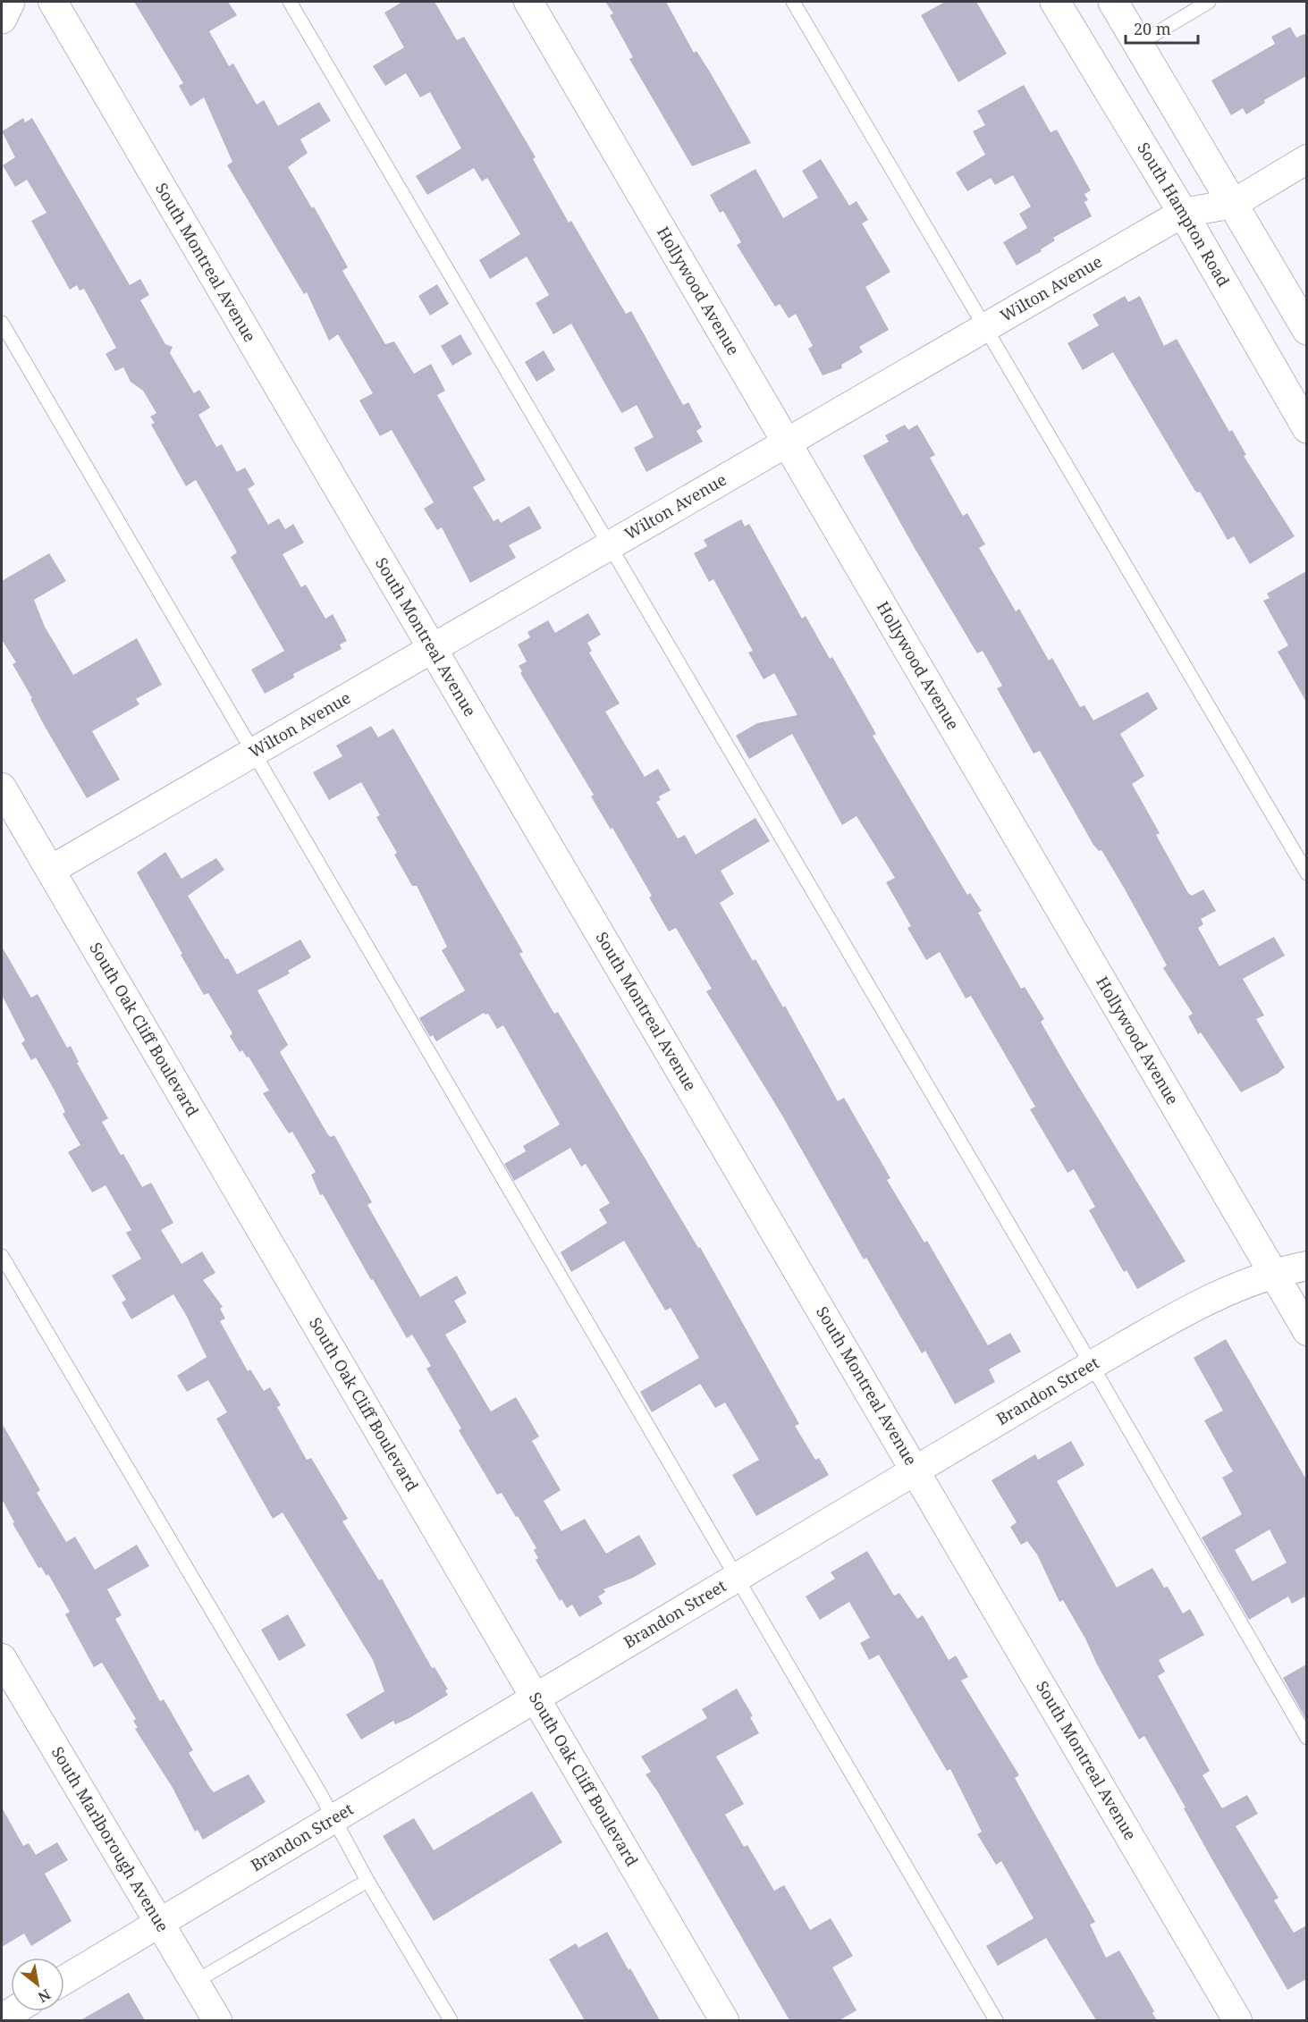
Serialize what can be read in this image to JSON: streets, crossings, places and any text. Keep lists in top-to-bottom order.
{
  "streets": {
    "main road": ["South Hampton Road"],
    "street": [
      "South Montreal Avenue",
      "Wilton Avenue",
      "Hollywood Avenue",
      "South Oak Cliff Boulevard",
      "Brandon Street",
      "South Marlborough Avenue"
    ]
  },
  "crossings": [
    ["South Hampton Road", "Wilton Avenue"],
    ["South Montreal Avenue", "Wilton Avenue"],
    ["South Montreal Avenue", "Brandon Street"],
    ["Wilton Avenue", "Hollywood Avenue"],
    ["Wilton Avenue", "South Oak Cliff Boulevard"],
    ["Hollywood Avenue", "Brandon Street"],
    ["South Oak Cliff Boulevard", "Brandon Street"],
    ["Brandon Street", "South Marlborough Avenue"]
  ],
  "scale_bar": "20 m",
  "north": "bottom right"
}
